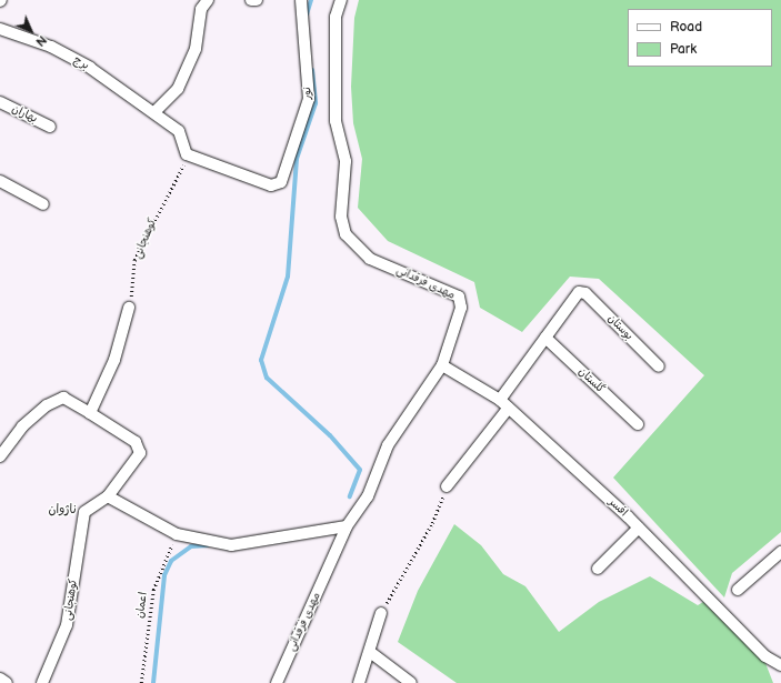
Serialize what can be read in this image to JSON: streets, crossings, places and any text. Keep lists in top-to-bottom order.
{
  "streets": {
    "street": [
      "برج",
      "نور",
      "بهاران",
      "کوهنجانی",
      "مهدی فرقدانی",
      "بوستان",
      "گلستان",
      "افسر"
    ],
    "path": ["اعمان"]
  },
  "crossings": [
    ["نور", "کوهنجانی"],
    ["مهدی فرقدانی", "افسر"],
    ["بوستان", "گلستان"]
  ],
  "districts": ["ناژوان"],
  "legend": ["Road", "Park"],
  "north": "bottom right"
}
